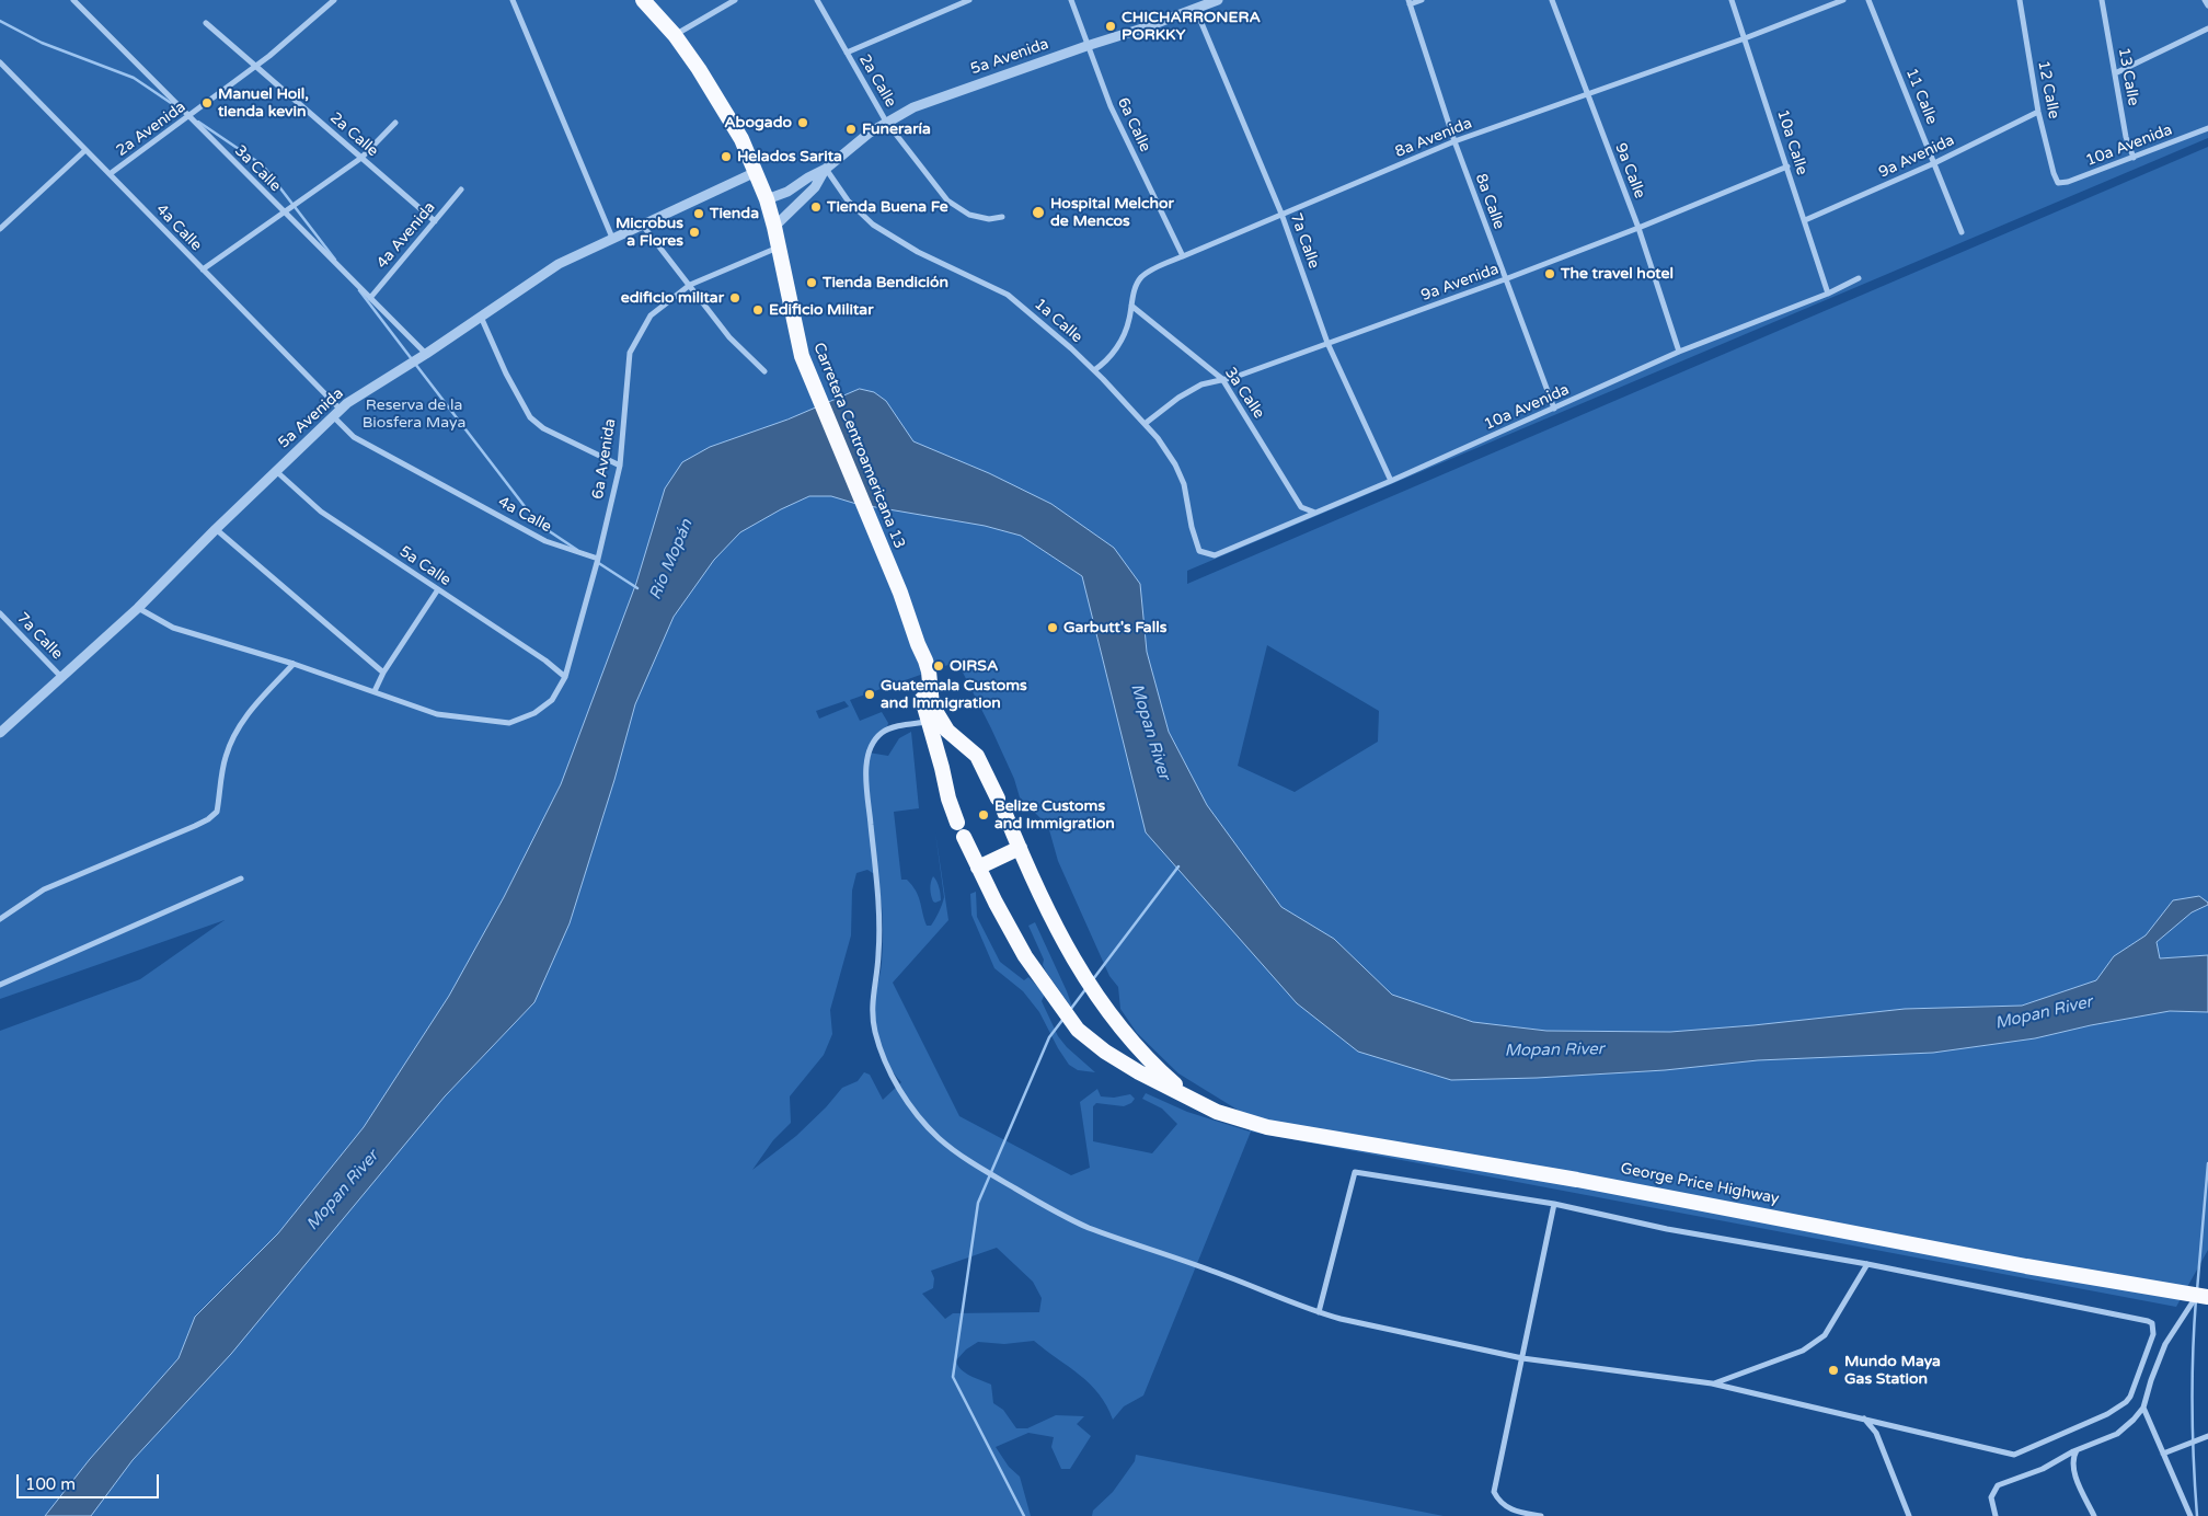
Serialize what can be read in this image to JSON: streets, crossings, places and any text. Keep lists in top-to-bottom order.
{
  "streets": {
    "highway": ["Carretera Centroamericana 13", "George Price Highway"],
    "street": [
      "5a Avenida",
      "13 Calle",
      "2a Calle",
      "12 Calle",
      "11 Calle",
      "6a Calle",
      "2a Avenida",
      "8a Avenida",
      "10a Calle",
      "10a Avenida",
      "9a Avenida",
      "3a Calle",
      "9a Calle",
      "8a Calle",
      "4a Calle",
      "4a Avenida",
      "7a Calle",
      "1a Calle",
      "6a Avenida",
      "5a Calle"
    ]
  },
  "crossings": [
    ["5a Avenida", "2a Calle"],
    ["5a Avenida", "6a Calle"],
    ["5a Avenida", "3a Calle"],
    ["5a Avenida", "4a Calle"],
    ["5a Avenida", "7a Calle"],
    ["5a Avenida", "1a Calle"],
    ["5a Avenida", "Carretera Centroamericana 13"],
    ["5a Avenida", "5a Calle"],
    ["13 Calle", "10a Avenida"],
    ["2a Calle", "2a Avenida"],
    ["2a Calle", "4a Avenida"],
    ["12 Calle", "10a Avenida"],
    ["12 Calle", "9a Avenida"],
    ["11 Calle", "9a Avenida"],
    ["6a Calle", "8a Avenida"],
    ["2a Avenida", "3a Calle"],
    ["2a Avenida", "4a Calle"],
    ["8a Avenida", "10a Calle"],
    ["8a Avenida", "3a Calle"],
    ["8a Avenida", "9a Calle"],
    ["8a Avenida", "8a Calle"],
    ["8a Avenida", "7a Calle"],
    ["8a Avenida", "1a Calle"],
    ["10a Calle", "10a Avenida"],
    ["10a Calle", "9a Avenida"],
    ["10a Avenida", "3a Calle"],
    ["10a Avenida", "9a Calle"],
    ["10a Avenida", "8a Calle"],
    ["10a Avenida", "7a Calle"],
    ["10a Avenida", "1a Calle"],
    ["9a Avenida", "3a Calle"],
    ["9a Avenida", "9a Calle"],
    ["9a Avenida", "8a Calle"],
    ["9a Avenida", "7a Calle"],
    ["9a Avenida", "1a Calle"],
    ["3a Calle", "4a Avenida"],
    ["4a Calle", "6a Avenida"],
    ["Carretera Centroamericana 13", "6a Avenida"],
    ["Carretera Centroamericana 13", "George Price Highway"],
    ["6a Avenida", "5a Calle"]
  ],
  "water": ["Río Mopán", "Mopan River"],
  "parks": ["Reserva de la Biosfera Maya"],
  "places": [
    "CHICHARRONERA PORKKY",
    "Manuel Hoil, tienda kevin",
    "Abogado",
    "Funeraría",
    "Helados Sarita",
    "Tienda Buena Fe",
    "Hospital Melchor de Mencos",
    "Tienda",
    "Microbus a Flores",
    "The travel hotel",
    "Tienda Bendición",
    "edificio militar",
    "Edificio Militar",
    "Garbutt's Falls",
    "OIRSA",
    "Guatemala Customs and Immigration",
    "Belize Customs and Immigration",
    "Mundo Maya Gas Station"
  ],
  "scale_bar": "100 m"
}
